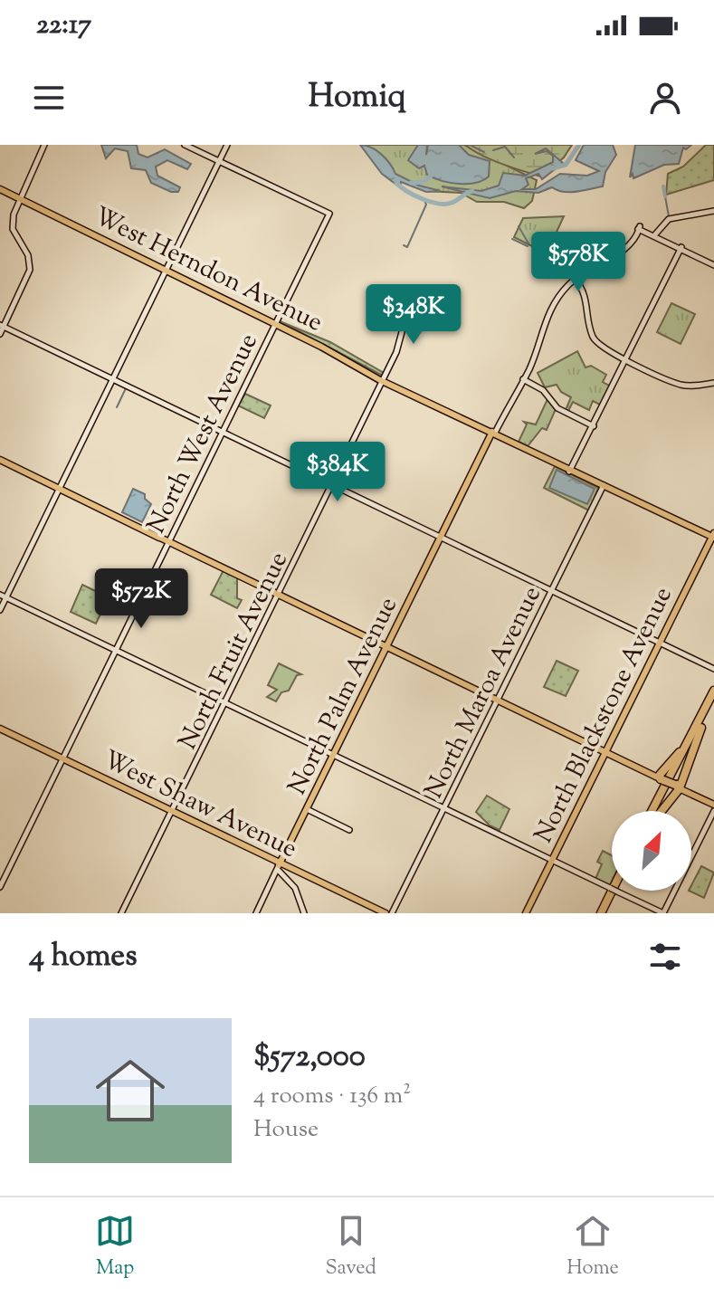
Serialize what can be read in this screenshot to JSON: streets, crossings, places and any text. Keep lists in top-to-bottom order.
{
  "streets": {
    "main road": [
      "West Herndon Avenue",
      "North Palm Avenue",
      "North Blackstone Avenue",
      "West Shaw Avenue"
    ],
    "street": ["North West Avenue", "North Fruit Avenue", "North Maroa Avenue"]
  },
  "crossings": [
    ["West Herndon Avenue", "North West Avenue"],
    ["West Herndon Avenue", "North Fruit Avenue"],
    ["West Herndon Avenue", "North Maroa Avenue"],
    ["West Herndon Avenue", "North Palm Avenue"],
    ["West Herndon Avenue", "North Blackstone Avenue"],
    ["North West Avenue", "West Shaw Avenue"],
    ["North Fruit Avenue", "West Shaw Avenue"],
    ["North Palm Avenue", "West Shaw Avenue"]
  ],
  "north": "top right",
  "page": {
    "status": "22:17",
    "header": "Homiq",
    "price": [
      "$578K",
      "$348K",
      "$384K",
      "$572K"
    ],
    "heading": "4 homes",
    "list": [
      {
        "name": "$572,000",
        "note": "4 rooms · 136 m² · House"
      }
    ],
    "tabs": ["Map", "Saved", "Home"]
  }
}
